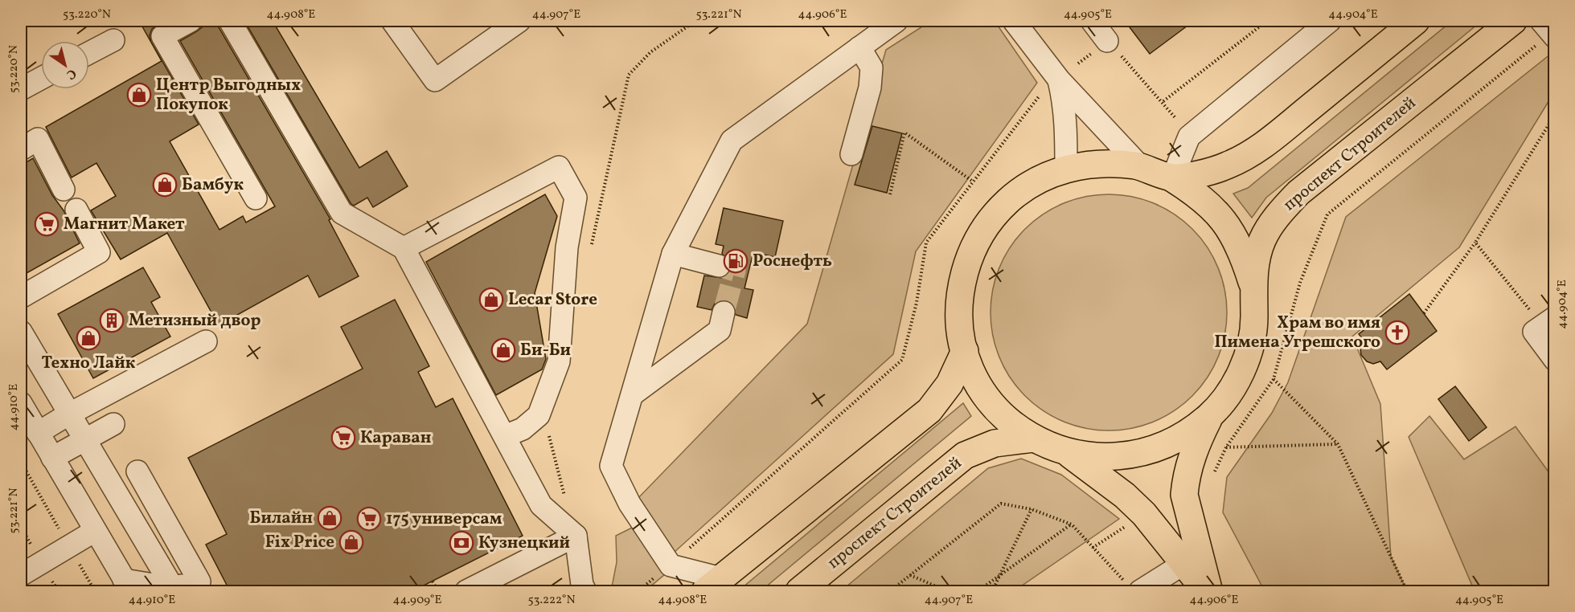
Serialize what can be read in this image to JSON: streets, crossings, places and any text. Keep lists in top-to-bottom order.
{
  "streets": {
    "main road": ["проспект Строителей"]
  },
  "places": {
    "shop": [
      "Центр Выгодных Покупок",
      "Бамбук",
      "Lecar Store",
      "Техно Лайк",
      "Би-Би",
      "Билайн",
      "Fix Price"
    ],
    "supermarket": ["Магнит Макет", "Караван", "175 универсам"],
    "fuel station": ["Роснефть"],
    "building": ["Метизный двор"],
    "church": ["Храм во имя Пимена Угрешского"],
    "bank": ["Кузнецкий"]
  },
  "north": "bottom right",
  "coordinates": [
    "53.220°N",
    "44.908°E",
    "44.907°E",
    "53.221°N",
    "44.906°E",
    "44.905°E",
    "44.904°E",
    "44.910°E",
    "44.909°E",
    "53.222°N"
  ]
}
